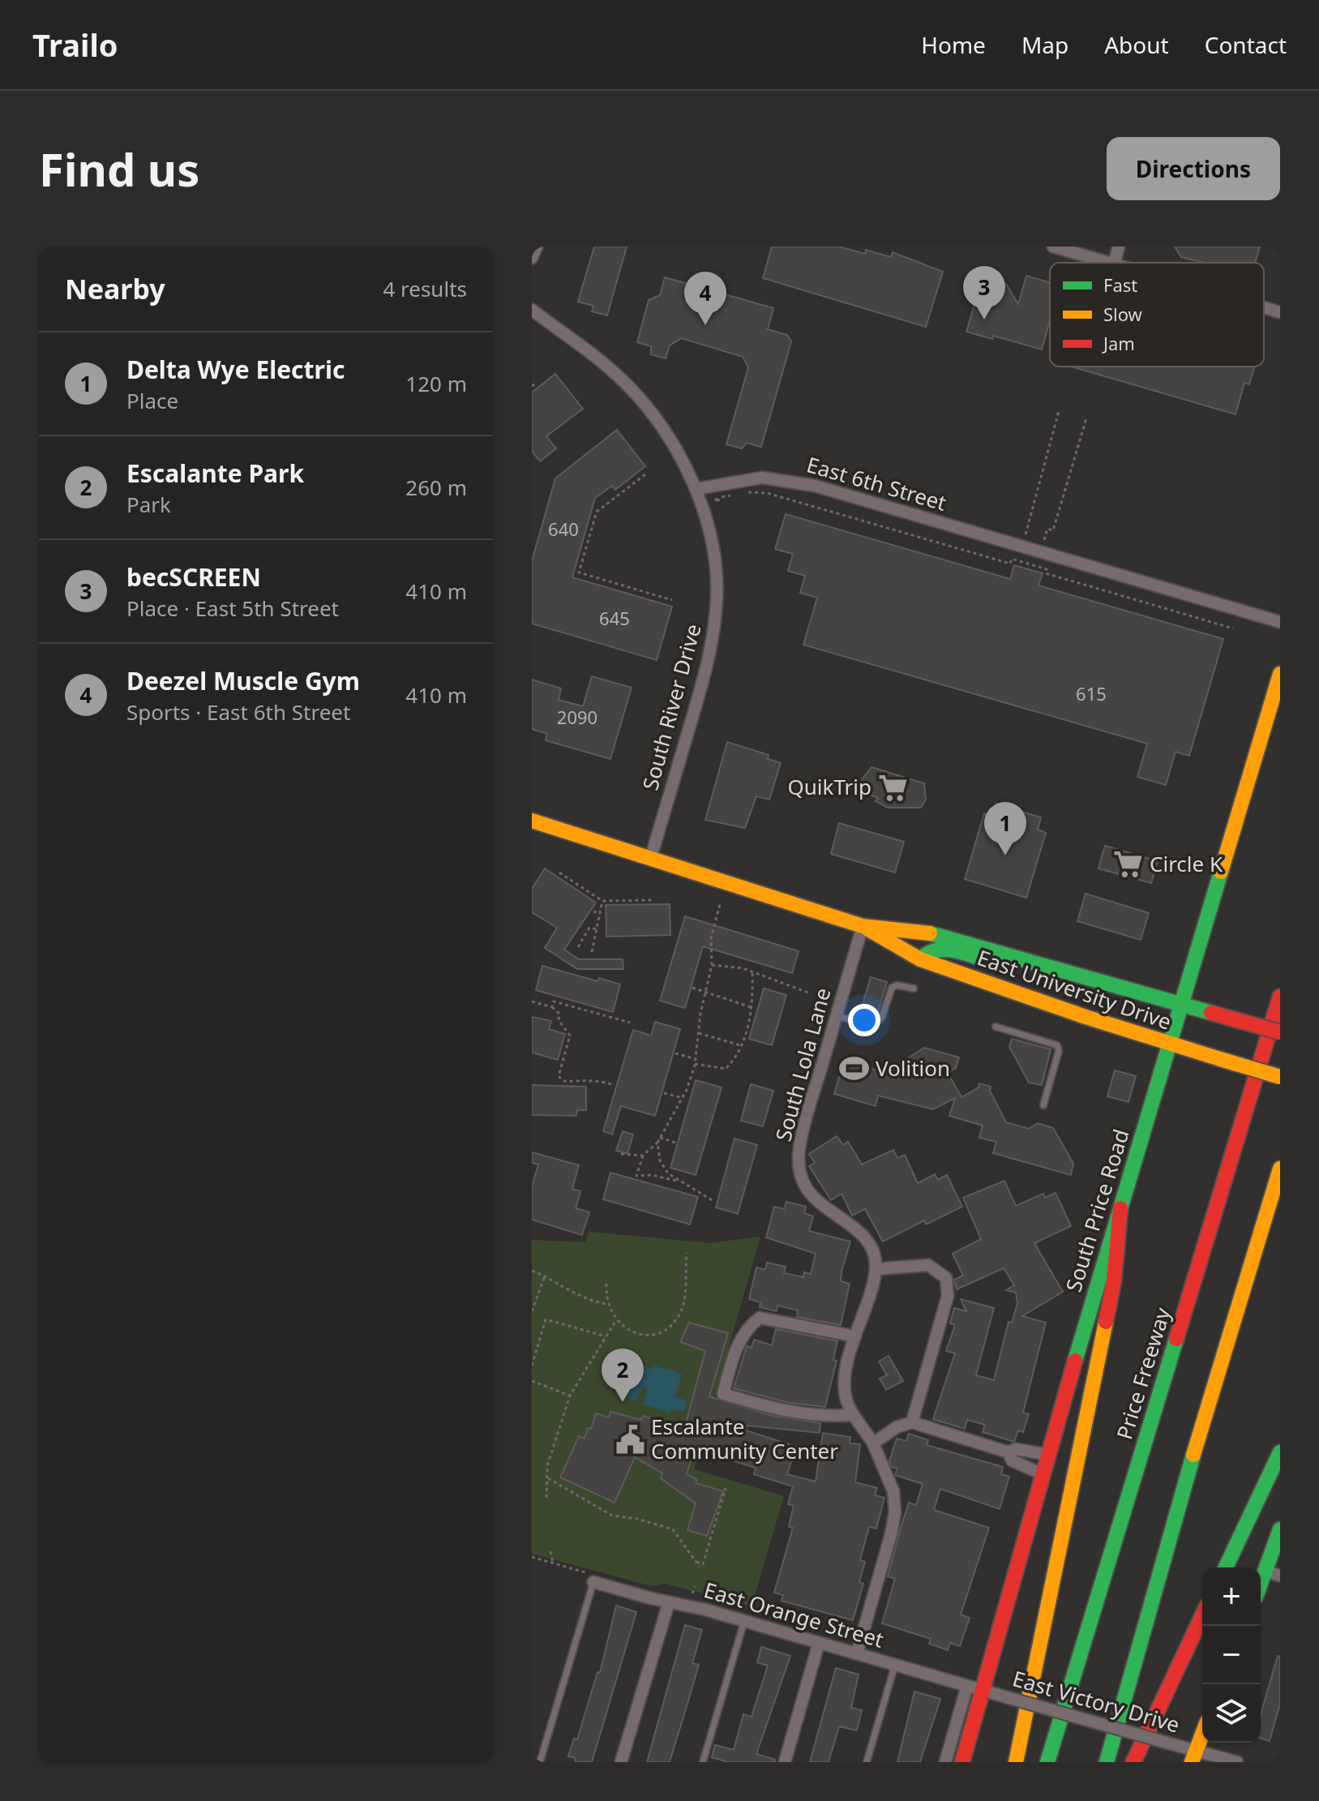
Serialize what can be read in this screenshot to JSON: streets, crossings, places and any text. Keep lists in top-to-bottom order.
{
  "streets": {
    "main road": ["East University Drive", "South Price Road", "Price Freeway"],
    "street": [
      "East 6th Street",
      "South River Drive",
      "South Lola Lane",
      "East Orange Street",
      "East Victory Drive"
    ]
  },
  "crossings": [
    ["East 6th Street", "South River Drive"],
    ["South River Drive", "East University Drive"],
    ["East University Drive", "South Lola Lane"],
    ["East University Drive", "South Price Road"],
    ["South Price Road", "East Orange Street"],
    ["South Price Road", "East Victory Drive"],
    ["East Orange Street", "East Victory Drive"]
  ],
  "places": {
    "supermarket": ["QuikTrip", "Circle K"],
    "sports": ["Volition"],
    "public building": ["Escalante Community Center"]
  },
  "house_numbers": [
    "640",
    "645",
    "615",
    "2090"
  ],
  "legend": ["Fast", "Slow", "Jam"],
  "page": {
    "header": "Trailo",
    "nav": [
      "Home",
      "Map",
      "About",
      "Contact"
    ],
    "buttons": "Directions",
    "title": "Find us",
    "heading": ["Nearby", "4 results"],
    "pins": [
      "3",
      "4",
      "1",
      "2"
    ],
    "list": [
      {
        "mark": "1",
        "name": "Delta Wye Electric",
        "note": "Place",
        "value": "120 m"
      },
      {
        "mark": "2",
        "name": "Escalante Park",
        "note": "Park",
        "value": "260 m"
      },
      {
        "mark": "3",
        "name": "becSCREEN",
        "note": "Place · East 5th Street",
        "value": "410 m"
      },
      {
        "mark": "4",
        "name": "Deezel Muscle Gym",
        "note": "Sports · East 6th Street",
        "value": "410 m"
      }
    ],
    "map_buttons": ["+", "−"]
  }
}
